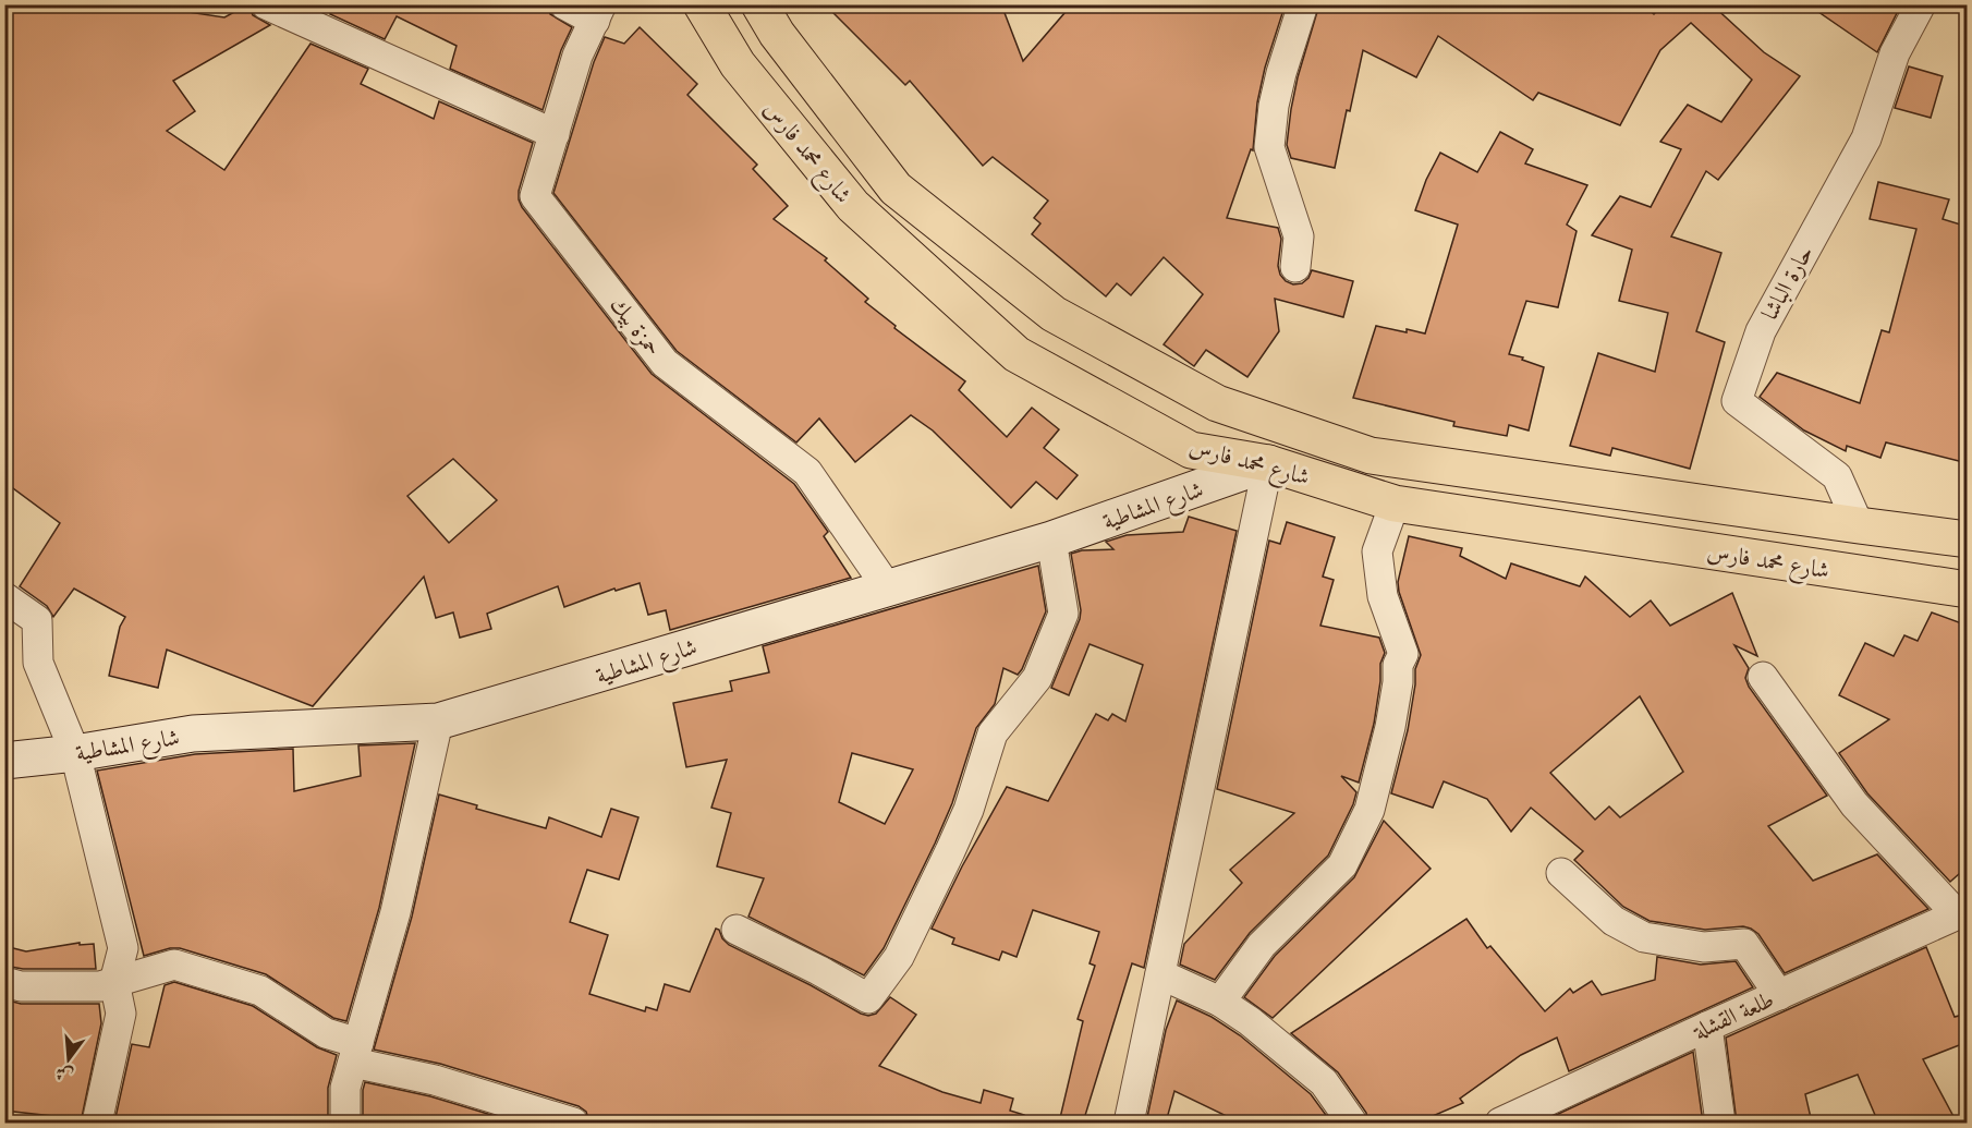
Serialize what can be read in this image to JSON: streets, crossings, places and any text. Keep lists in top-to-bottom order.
{
  "streets": {
    "main road": ["شارع محمد فارس", "شارع المشاطية"],
    "street": ["حارة الباشا", "حمزة بيك", "طلعة القشلة"]
  },
  "crossings": [
    ["شارع محمد فارس", "حارة الباشا"],
    ["شارع محمد فارس", "شارع المشاطية"],
    ["حمزة بيك", "شارع المشاطية"]
  ],
  "north": "bottom"
}
